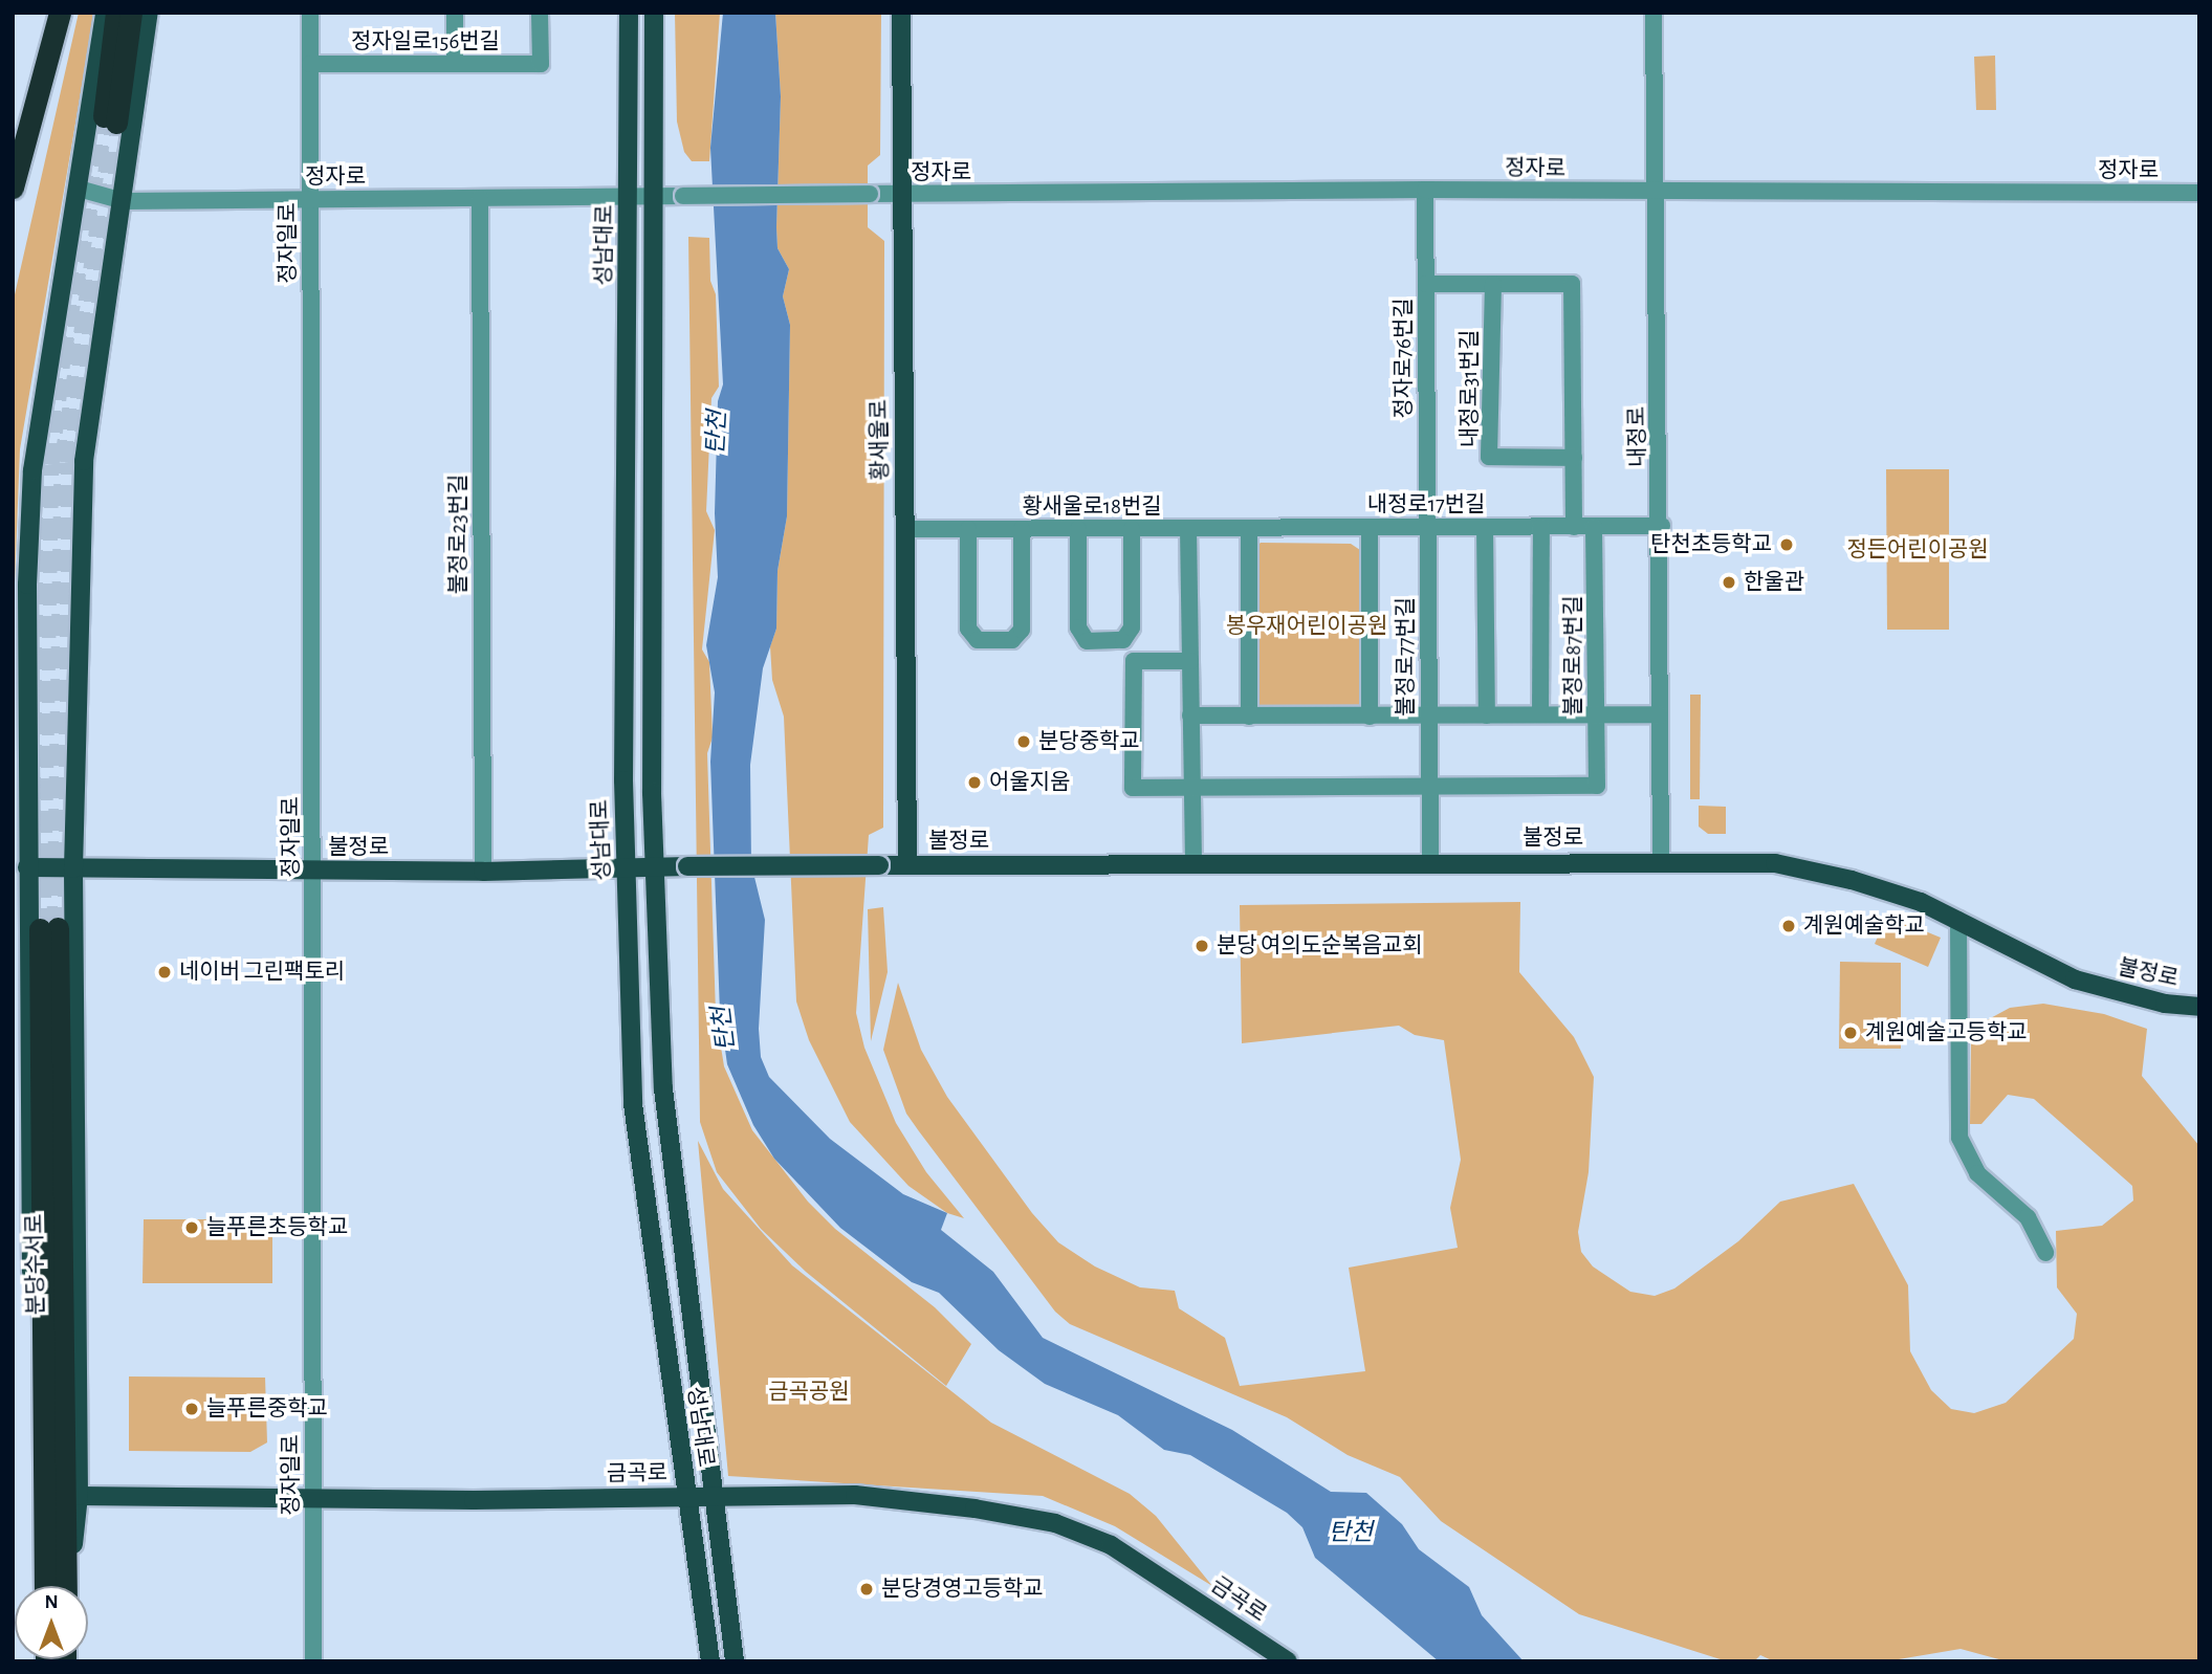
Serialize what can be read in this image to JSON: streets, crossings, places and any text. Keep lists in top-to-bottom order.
{
  "streets": {
    "highway": ["분당수서로"],
    "main road": [
      "성남대로",
      "황새울로",
      "불정로",
      "금곡로"
    ],
    "street": [
      "정자일로156번길",
      "정자로",
      "정자일로",
      "정자로76번길",
      "내정로31번길",
      "내정로",
      "내정로17번길",
      "황새울로18번길",
      "불정로23번길",
      "불정로87번길",
      "불정로77번길"
    ]
  },
  "crossings": [
    ["정자일로156번길", "정자일로"],
    ["정자로", "정자일로"],
    ["정자로", "성남대로"],
    ["정자로", "정자로76번길"],
    ["정자로", "내정로"],
    ["정자로", "황새울로"],
    ["정자로", "불정로23번길"],
    ["정자일로", "불정로"],
    ["정자일로", "금곡로"],
    ["성남대로", "불정로"],
    ["성남대로", "금곡로"],
    ["정자로76번길", "내정로17번길"],
    ["정자로76번길", "불정로77번길"],
    ["내정로", "내정로17번길"],
    ["내정로", "불정로"],
    ["황새울로", "황새울로18번길"],
    ["황새울로", "불정로"],
    ["내정로17번길", "황새울로18번길"],
    ["내정로17번길", "불정로87번길"],
    ["내정로17번길", "불정로77번길"],
    ["불정로23번길", "불정로"],
    ["불정로87번길", "불정로77번길"],
    ["불정로77번길", "불정로"]
  ],
  "water": ["탄천"],
  "parks": ["정든어린이공원", "봉우재어린이공원", "금곡공원"],
  "places": [
    "탄천초등학교",
    "한울관",
    "분당중학교",
    "어울지움",
    "계원예술학교",
    "분당 여의도순복음교회",
    "네이버 그린팩토리",
    "계원예술고등학교",
    "늘푸른초등학교",
    "늘푸른중학교",
    "분당경영고등학교"
  ],
  "north": "top"
}
